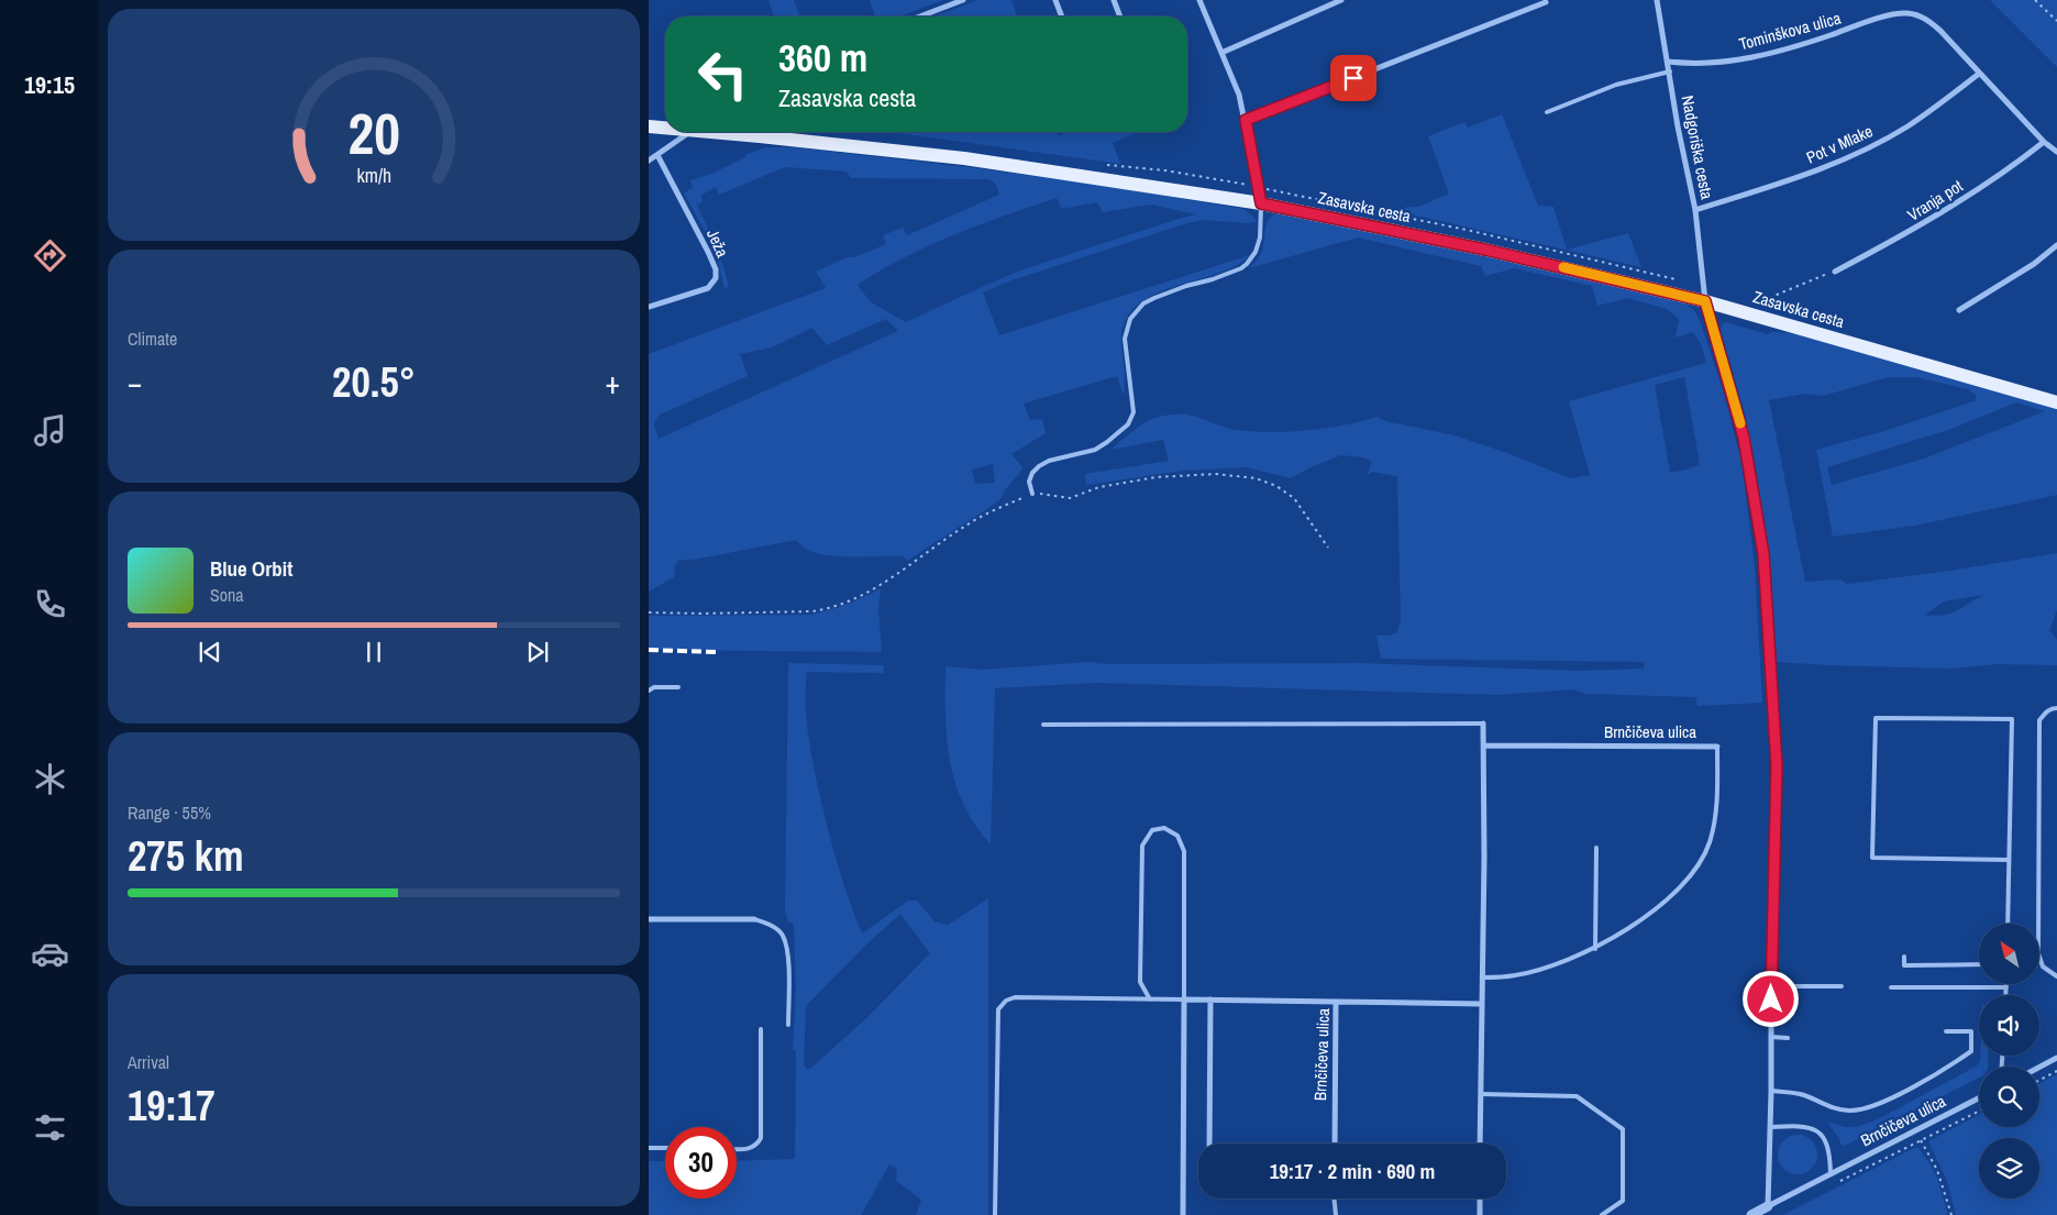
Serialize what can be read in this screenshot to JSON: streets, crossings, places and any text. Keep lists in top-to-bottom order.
{
  "streets": {
    "main road": ["Zasavska cesta"],
    "street": [
      "Tominškova ulica",
      "Pot v Mlake",
      "Nadgoriška cesta",
      "Vranja pot",
      "Ježa",
      "Brnčičeva ulica"
    ]
  },
  "crossings": [
    ["Tominškova ulica", "Pot v Mlake"],
    ["Tominškova ulica", "Nadgoriška cesta"],
    ["Tominškova ulica", "Vranja pot"],
    ["Pot v Mlake", "Nadgoriška cesta"],
    ["Nadgoriška cesta", "Zasavska cesta"]
  ],
  "north": "top left",
  "page": {
    "tabs": "19:15",
    "turn": ["360 m", "Zasavska cesta"],
    "tile": [
      "Climate",
      ["Range · 55%", "275 km"],
      ["Arrival", "19:17"]
    ],
    "heat": ["−", "20.5°", "+"],
    "song": ["Blue Orbit", "Sona"],
    "limit": "30",
    "trip": "19:17 · 2 min · 690 m",
    "gauge": ["20", "km/h"]
  }
}
